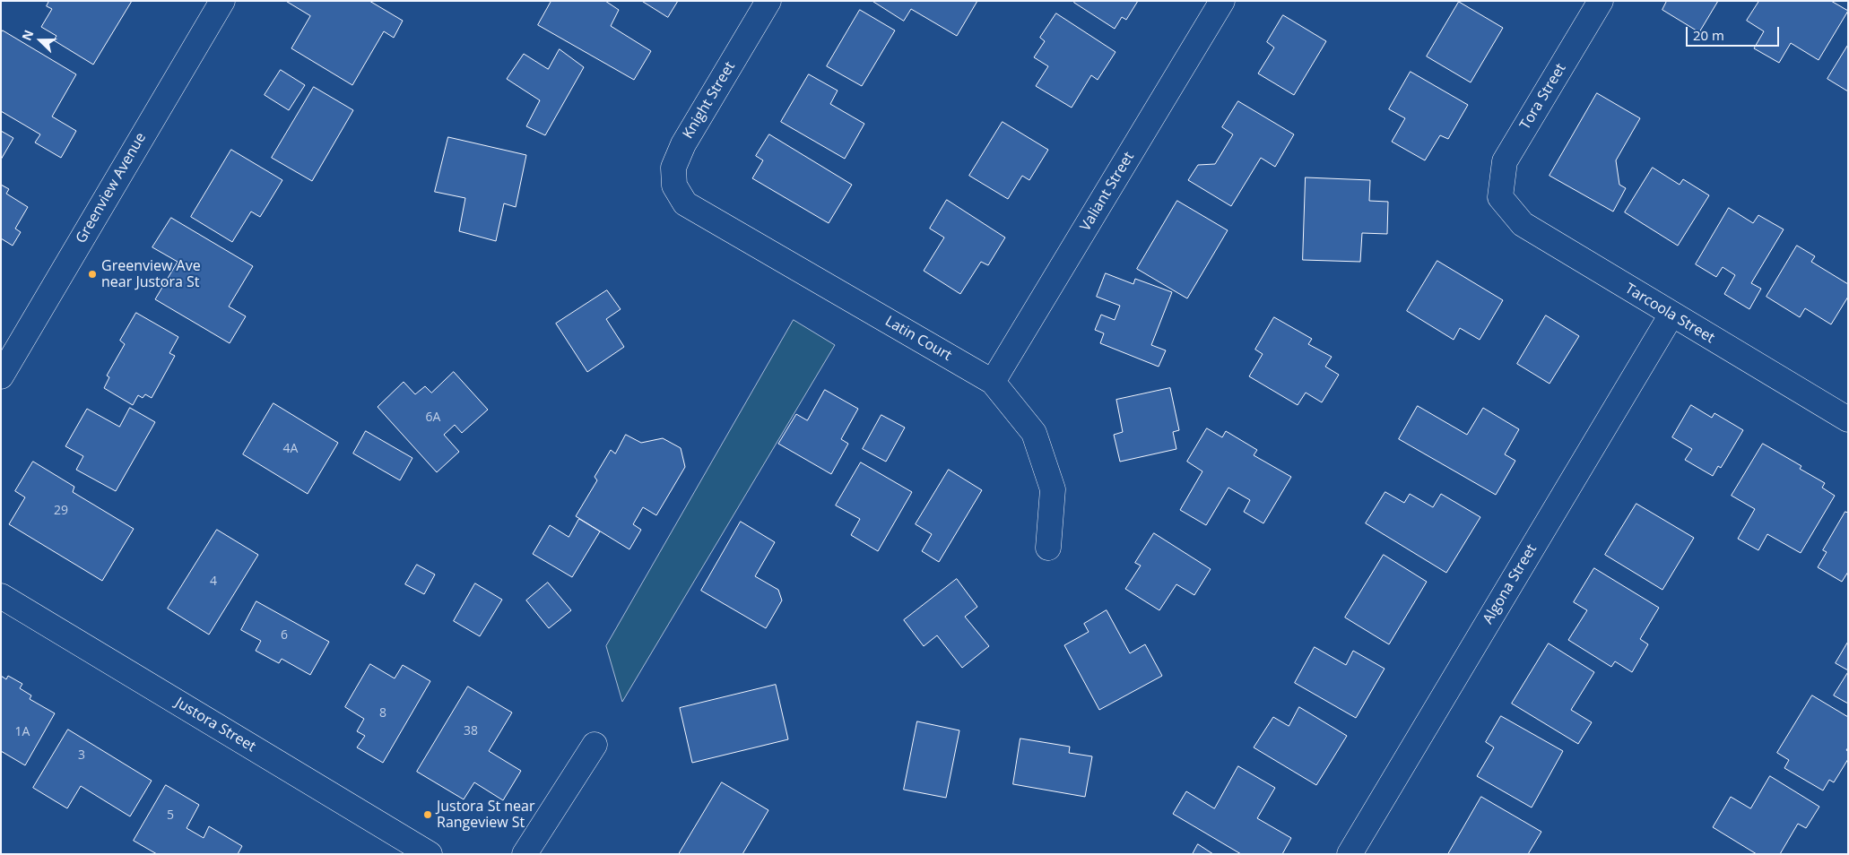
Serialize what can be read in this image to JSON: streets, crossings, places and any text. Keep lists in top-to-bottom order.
{
  "streets": {
    "street": [
      "Tora Street",
      "Knight Street",
      "Greenview Avenue",
      "Valiant Street",
      "Tarcoola Street",
      "Latin Court",
      "Algona Street",
      "Justora Street"
    ]
  },
  "crossings": [
    ["Tora Street", "Tarcoola Street"],
    ["Knight Street", "Latin Court"],
    ["Valiant Street", "Latin Court"],
    ["Tarcoola Street", "Algona Street"]
  ],
  "places": ["Greenview Ave near Justora St", "Justora St near Rangeview St"],
  "house_numbers": [
    "6A",
    "4A",
    "29",
    "4",
    "6",
    "8",
    "38",
    "1A",
    "3",
    "5"
  ],
  "scale_bar": "20 m",
  "north": "left"
}
